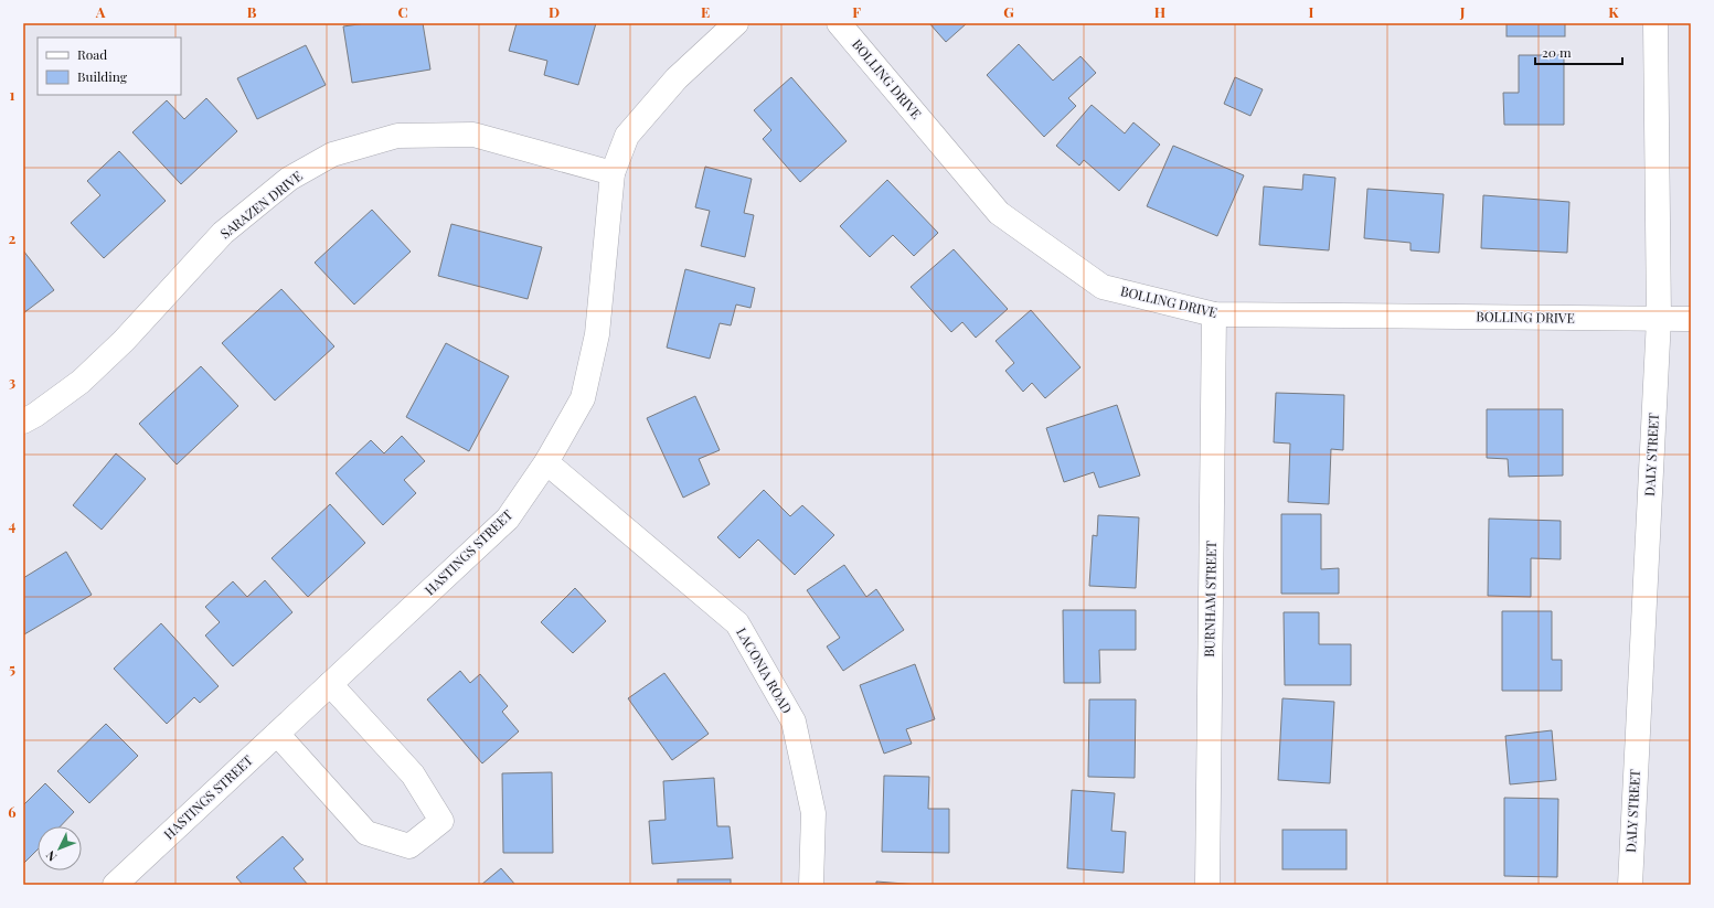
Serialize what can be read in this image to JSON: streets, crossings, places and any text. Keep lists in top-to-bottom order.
{
  "streets": {
    "street": [
      "BOLLING DRIVE",
      "SARAZEN DRIVE",
      "DALY STREET",
      "HASTINGS STREET",
      "BURNHAM STREET",
      "LACONIA ROAD"
    ]
  },
  "crossings": [
    ["BOLLING DRIVE", "DALY STREET"],
    ["BOLLING DRIVE", "BURNHAM STREET"],
    ["SARAZEN DRIVE", "HASTINGS STREET"],
    ["HASTINGS STREET", "LACONIA ROAD"]
  ],
  "legend": ["Road", "Building"],
  "scale_bar": "20 m",
  "north": "bottom left",
  "grid": {
    "columns": [
      "A",
      "B",
      "C",
      "D",
      "E",
      "F",
      "G",
      "H",
      "I",
      "J",
      "K"
    ],
    "rows": [
      "1",
      "2",
      "3",
      "4",
      "5",
      "6"
    ]
  }
}
